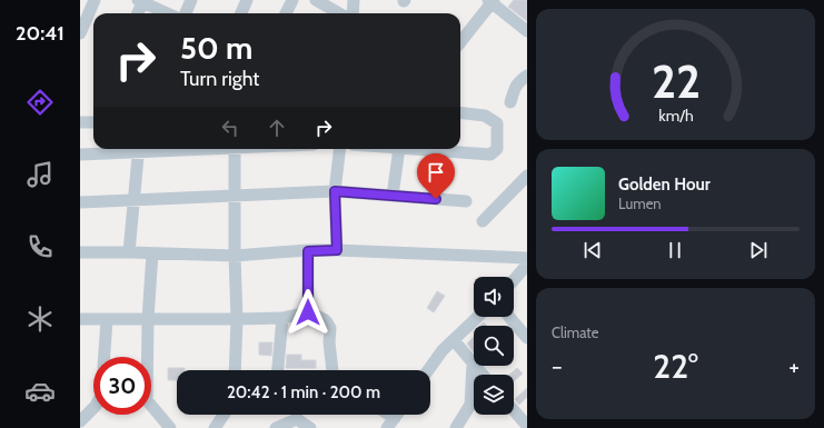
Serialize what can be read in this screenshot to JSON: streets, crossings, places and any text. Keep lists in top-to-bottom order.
{
  "page": {
    "tabs": "20:41",
    "turn": ["50 m", "Turn right"],
    "song": ["Golden Hour", "Lumen"],
    "tile": "Climate",
    "heat": ["−", "22°", "+"],
    "limit": "30",
    "trip": "20:42 · 1 min · 200 m",
    "gauge": ["22", "km/h"]
  }
}
